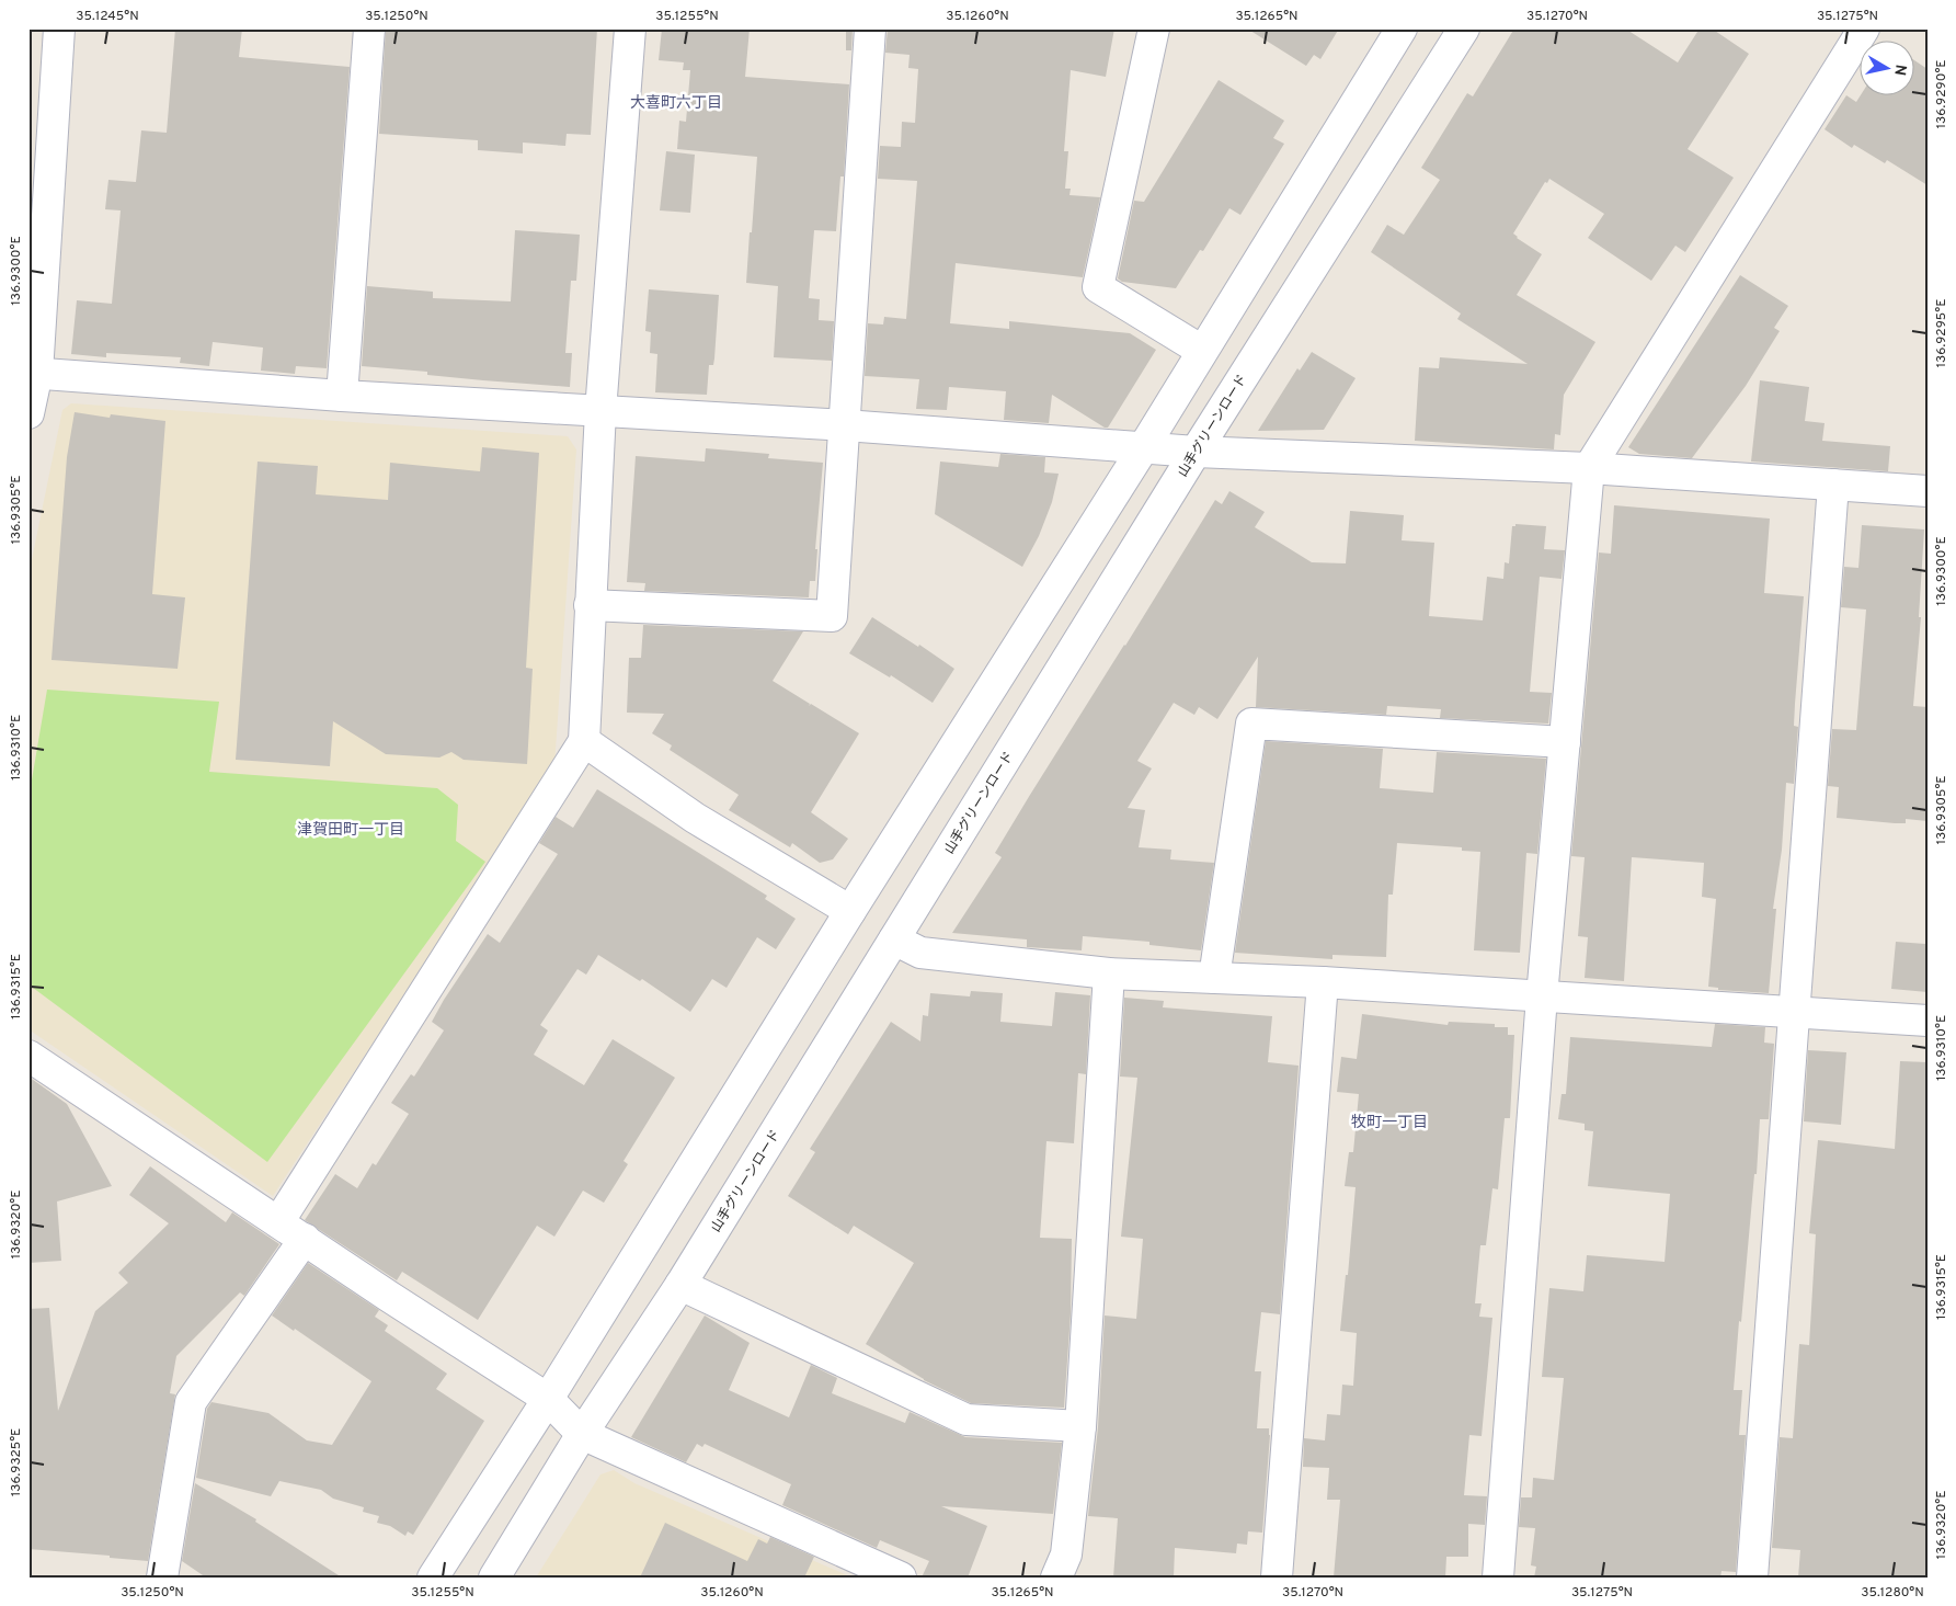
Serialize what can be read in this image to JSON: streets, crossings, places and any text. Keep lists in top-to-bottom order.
{
  "streets": {
    "street": ["山手グリーンロード"]
  },
  "districts": ["大喜町六丁目", "津賀田町一丁目", "牧町一丁目"],
  "north": "right",
  "coordinates": [
    "35.1245°N",
    "35.1250°N",
    "35.1255°N",
    "35.1260°N",
    "35.1265°N",
    "35.1270°N",
    "35.1275°N",
    "136.9290°E",
    "136.9300°E",
    "136.9295°E",
    "136.9305°E",
    "136.9310°E",
    "136.9315°E",
    "136.9320°E",
    "136.9325°E",
    "35.1280°N"
  ]
}
